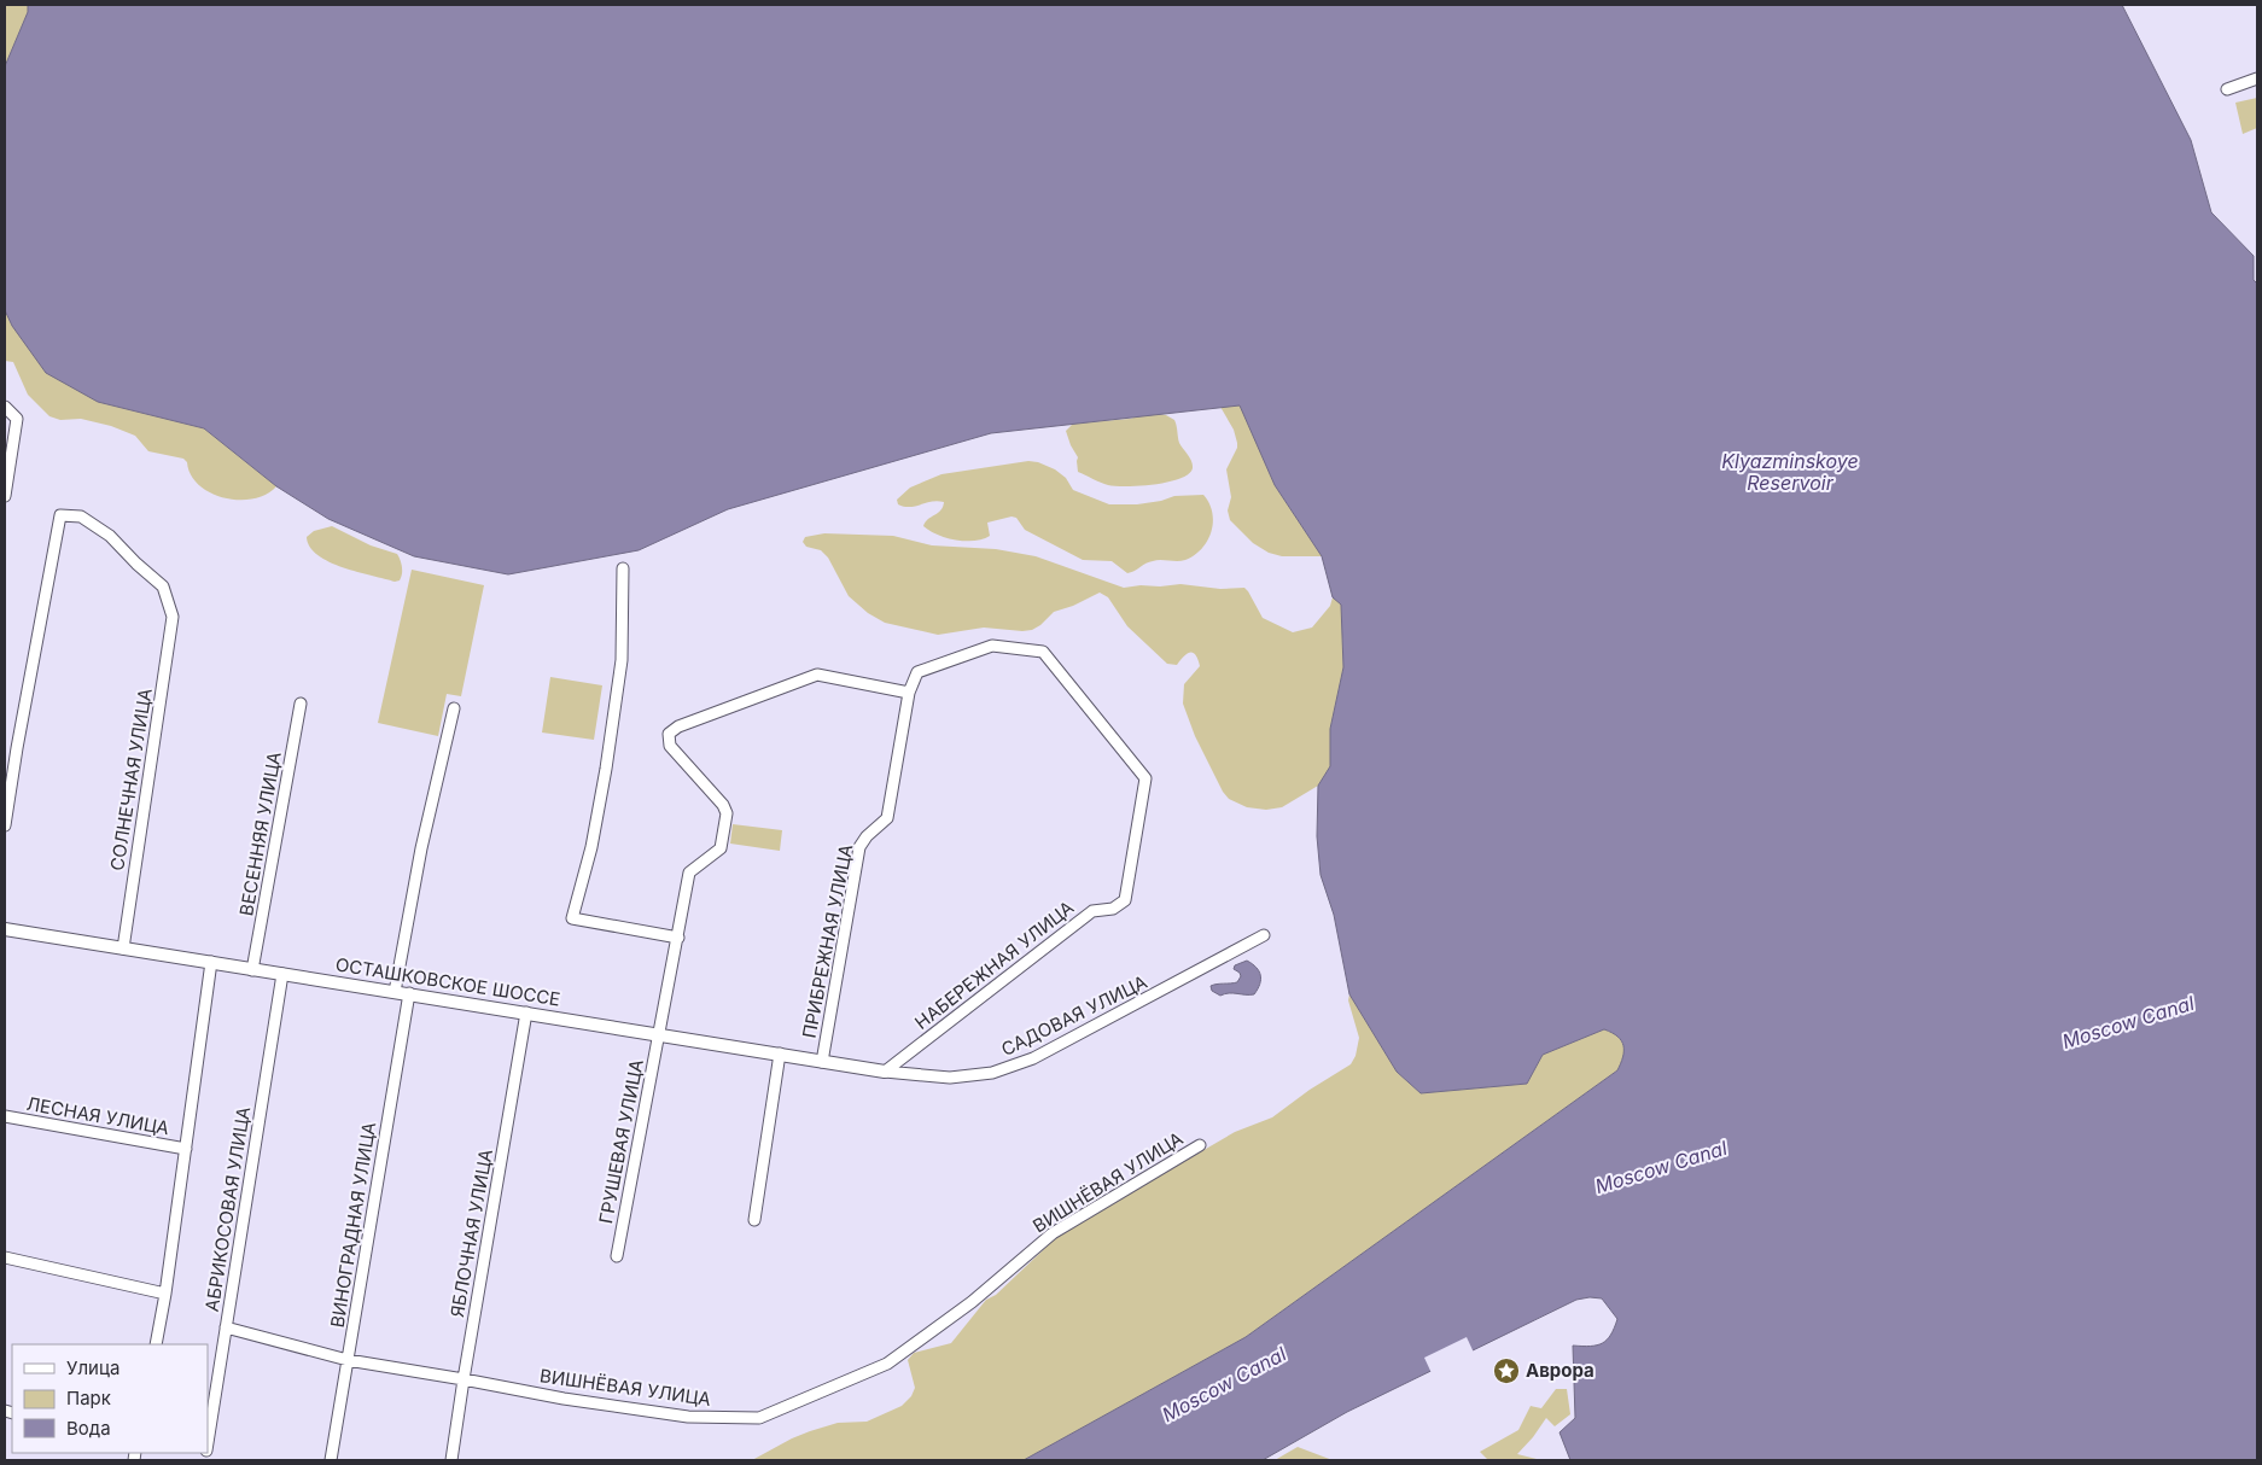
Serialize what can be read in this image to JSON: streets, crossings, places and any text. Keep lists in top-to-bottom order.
{
  "streets": {
    "street": [
      "СОЛНЕЧНАЯ УЛИЦА",
      "ВЕСЕННЯЯ УЛИЦА",
      "ПРИБРЕЖНАЯ УЛИЦА",
      "НАБЕРЕЖНАЯ УЛИЦА",
      "ОСТАШКОВСКОЕ ШОССЕ",
      "САДОВАЯ УЛИЦА",
      "ЛЕСНАЯ УЛИЦА",
      "ГРУШЕВАЯ УЛИЦА",
      "ВИШНЁВАЯ УЛИЦА",
      "АБРИКОСОВАЯ УЛИЦА",
      "ВИНОГРАДНАЯ УЛИЦА",
      "ЯБЛОЧНАЯ УЛИЦА"
    ]
  },
  "crossings": [
    ["СОЛНЕЧНАЯ УЛИЦА", "ОСТАШКОВСКОЕ ШОССЕ"],
    ["ВЕСЕННЯЯ УЛИЦА", "ОСТАШКОВСКОЕ ШОССЕ"],
    ["ПРИБРЕЖНАЯ УЛИЦА", "НАБЕРЕЖНАЯ УЛИЦА"],
    ["ПРИБРЕЖНАЯ УЛИЦА", "ОСТАШКОВСКОЕ ШОССЕ"],
    ["ПРИБРЕЖНАЯ УЛИЦА", "ГРУШЕВАЯ УЛИЦА"],
    ["НАБЕРЕЖНАЯ УЛИЦА", "ОСТАШКОВСКОЕ ШОССЕ"],
    ["НАБЕРЕЖНАЯ УЛИЦА", "САДОВАЯ УЛИЦА"],
    ["НАБЕРЕЖНАЯ УЛИЦА", "ГРУШЕВАЯ УЛИЦА"],
    ["ОСТАШКОВСКОЕ ШОССЕ", "САДОВАЯ УЛИЦА"],
    ["ОСТАШКОВСКОЕ ШОССЕ", "ГРУШЕВАЯ УЛИЦА"],
    ["ОСТАШКОВСКОЕ ШОССЕ", "АБРИКОСОВАЯ УЛИЦА"],
    ["ОСТАШКОВСКОЕ ШОССЕ", "ВИНОГРАДНАЯ УЛИЦА"],
    ["ОСТАШКОВСКОЕ ШОССЕ", "ЯБЛОЧНАЯ УЛИЦА"],
    ["ВИШНЁВАЯ УЛИЦА", "АБРИКОСОВАЯ УЛИЦА"],
    ["ВИШНЁВАЯ УЛИЦА", "ВИНОГРАДНАЯ УЛИЦА"],
    ["ВИШНЁВАЯ УЛИЦА", "ЯБЛОЧНАЯ УЛИЦА"]
  ],
  "water": ["Klyazminskoye Reservoir", "Moscow Canal"],
  "places": {
    "place": ["Аврора"]
  },
  "legend": ["Улица", "Парк", "Вода"]
}
